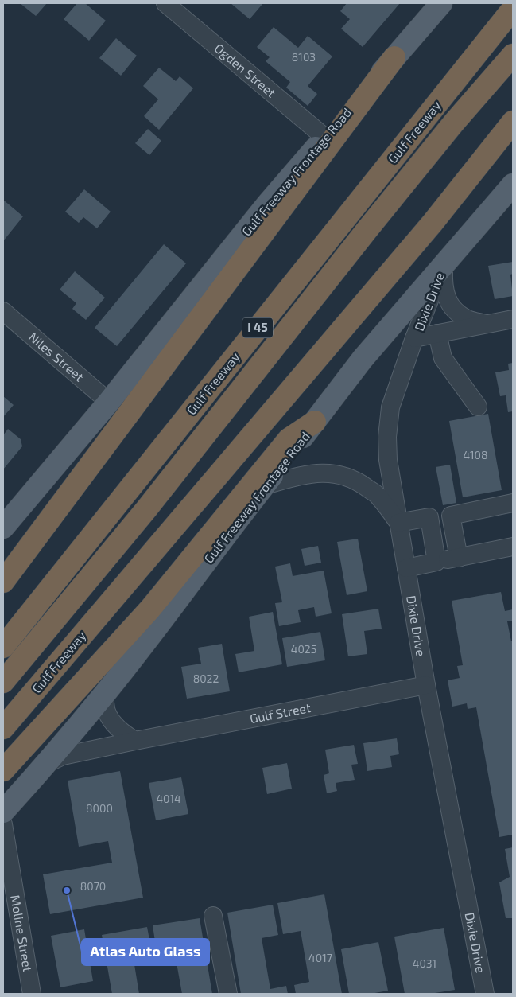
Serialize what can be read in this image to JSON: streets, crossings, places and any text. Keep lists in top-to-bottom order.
{
  "streets": {
    "highway": ["Gulf Freeway", "I 45"],
    "main road": ["Gulf Freeway Frontage Road"],
    "street": [
      "Ogden Street",
      "Dixie Drive",
      "Niles Street",
      "Gulf Street",
      "Moline Street"
    ]
  },
  "crossings": [
    ["Ogden Street", "Gulf Freeway Frontage Road"],
    ["Gulf Freeway Frontage Road", "Dixie Drive"],
    ["Gulf Freeway Frontage Road", "Niles Street"],
    ["Gulf Freeway Frontage Road", "Gulf Street"],
    ["Dixie Drive", "Gulf Street"]
  ],
  "places": ["Atlas Auto Glass"],
  "house_numbers": [
    "8103",
    "4108",
    "4025",
    "8022",
    "4014",
    "8000",
    "8070",
    "4017",
    "4031"
  ]
}
